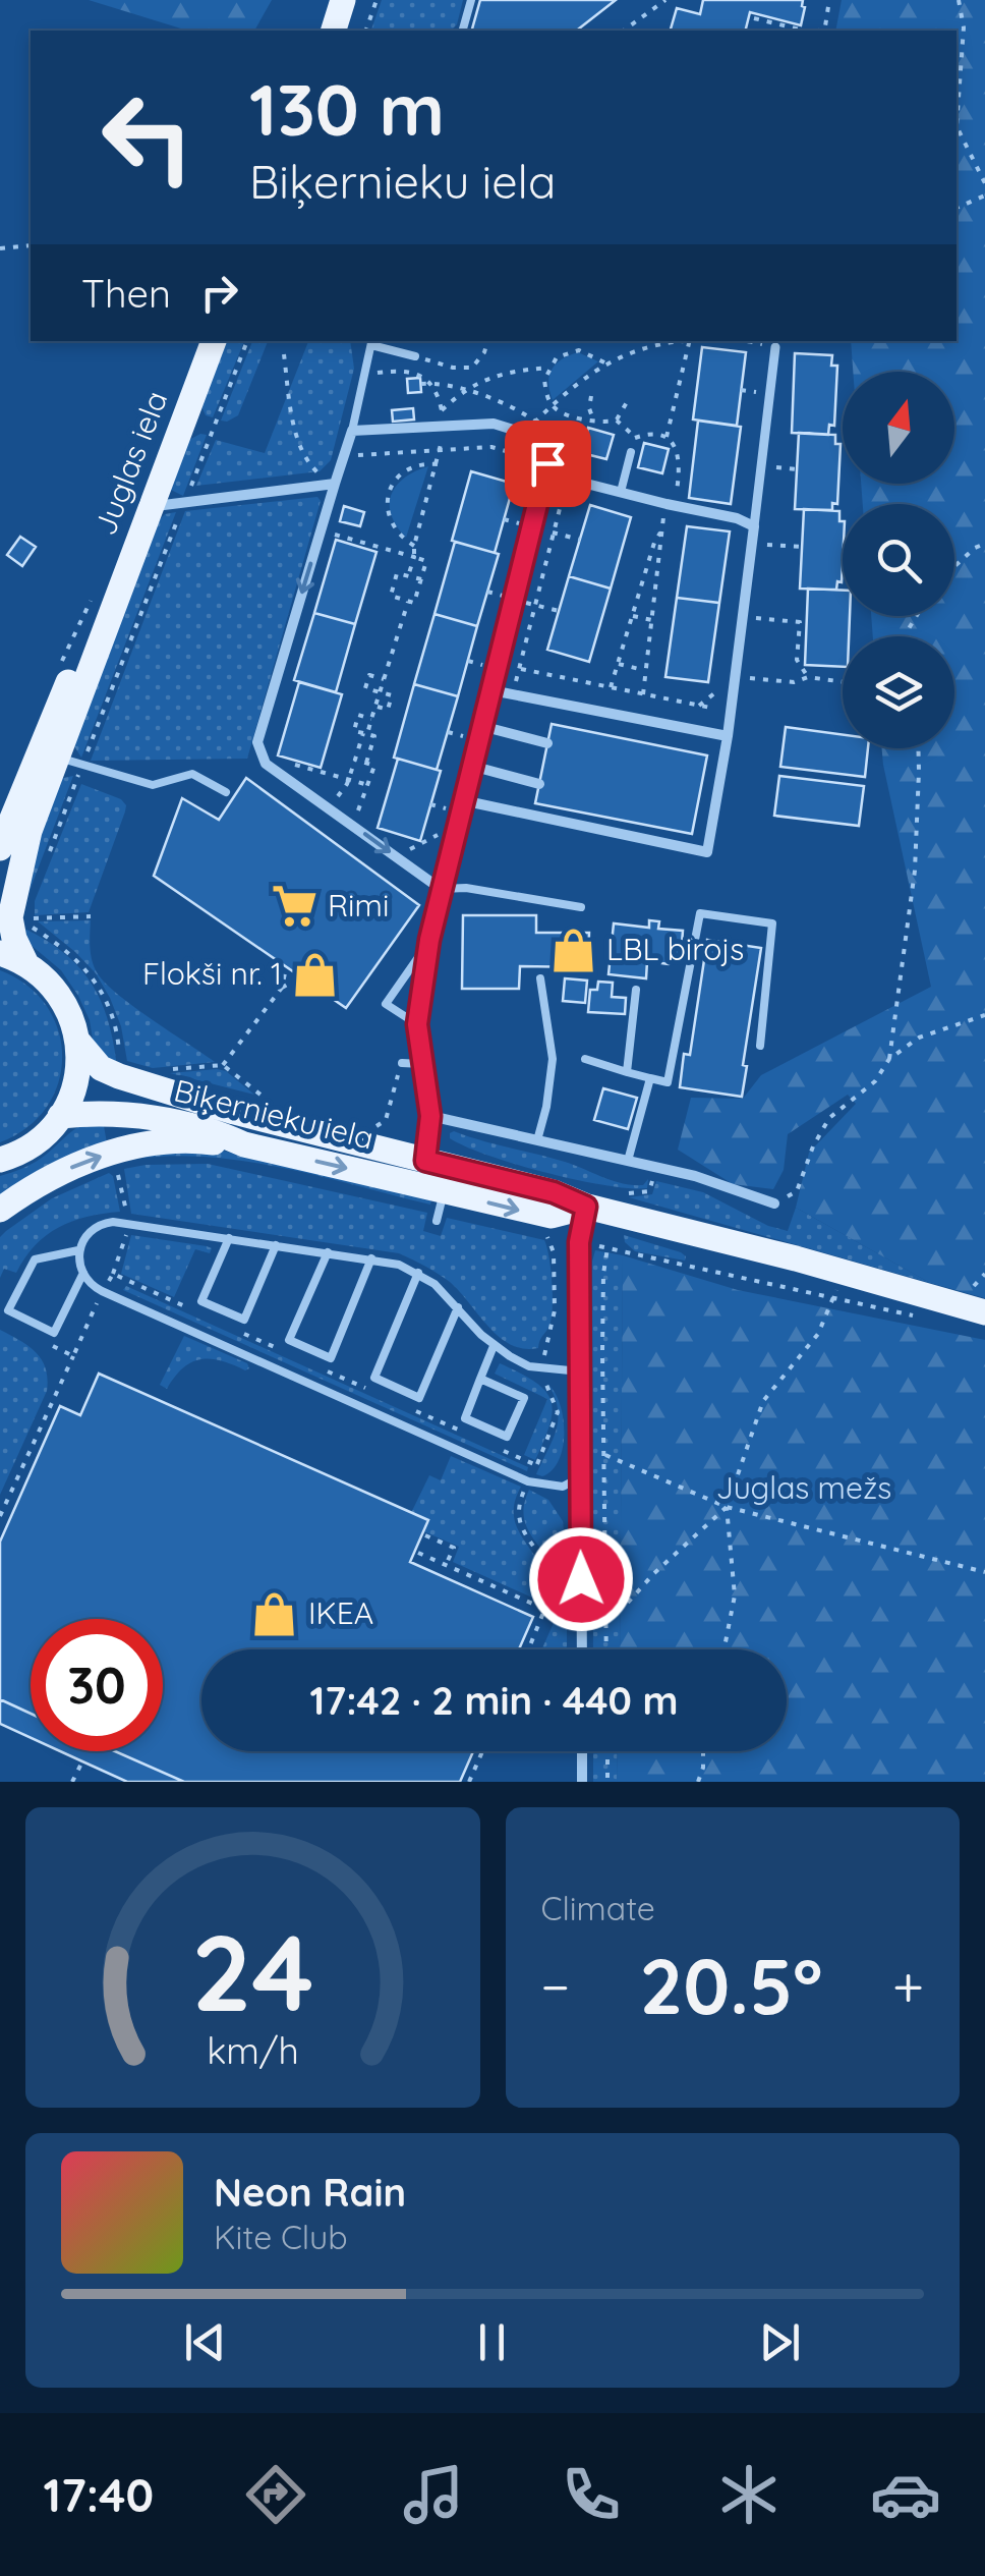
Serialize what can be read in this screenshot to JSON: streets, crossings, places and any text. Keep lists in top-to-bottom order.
{
  "streets": {
    "main road": ["Juglas iela", "Biķernieku iela"]
  },
  "parks": ["Juglas mežs"],
  "places": {
    "supermarket": ["Rimi"],
    "shop": ["LBL birojs", "Flokši nr. 1", "IKEA"]
  },
  "north": "top",
  "page": {
    "turn": ["130 m", "Biķernieku iela"],
    "then": "Then",
    "limit": "30",
    "trip": "17:42 · 2 min · 440 m",
    "tile": "Climate",
    "heat": ["−", "20.5°", "+"],
    "song": ["Neon Rain", "Kite Club"],
    "tabs": "17:40",
    "gauge": ["24", "km/h"]
  }
}
